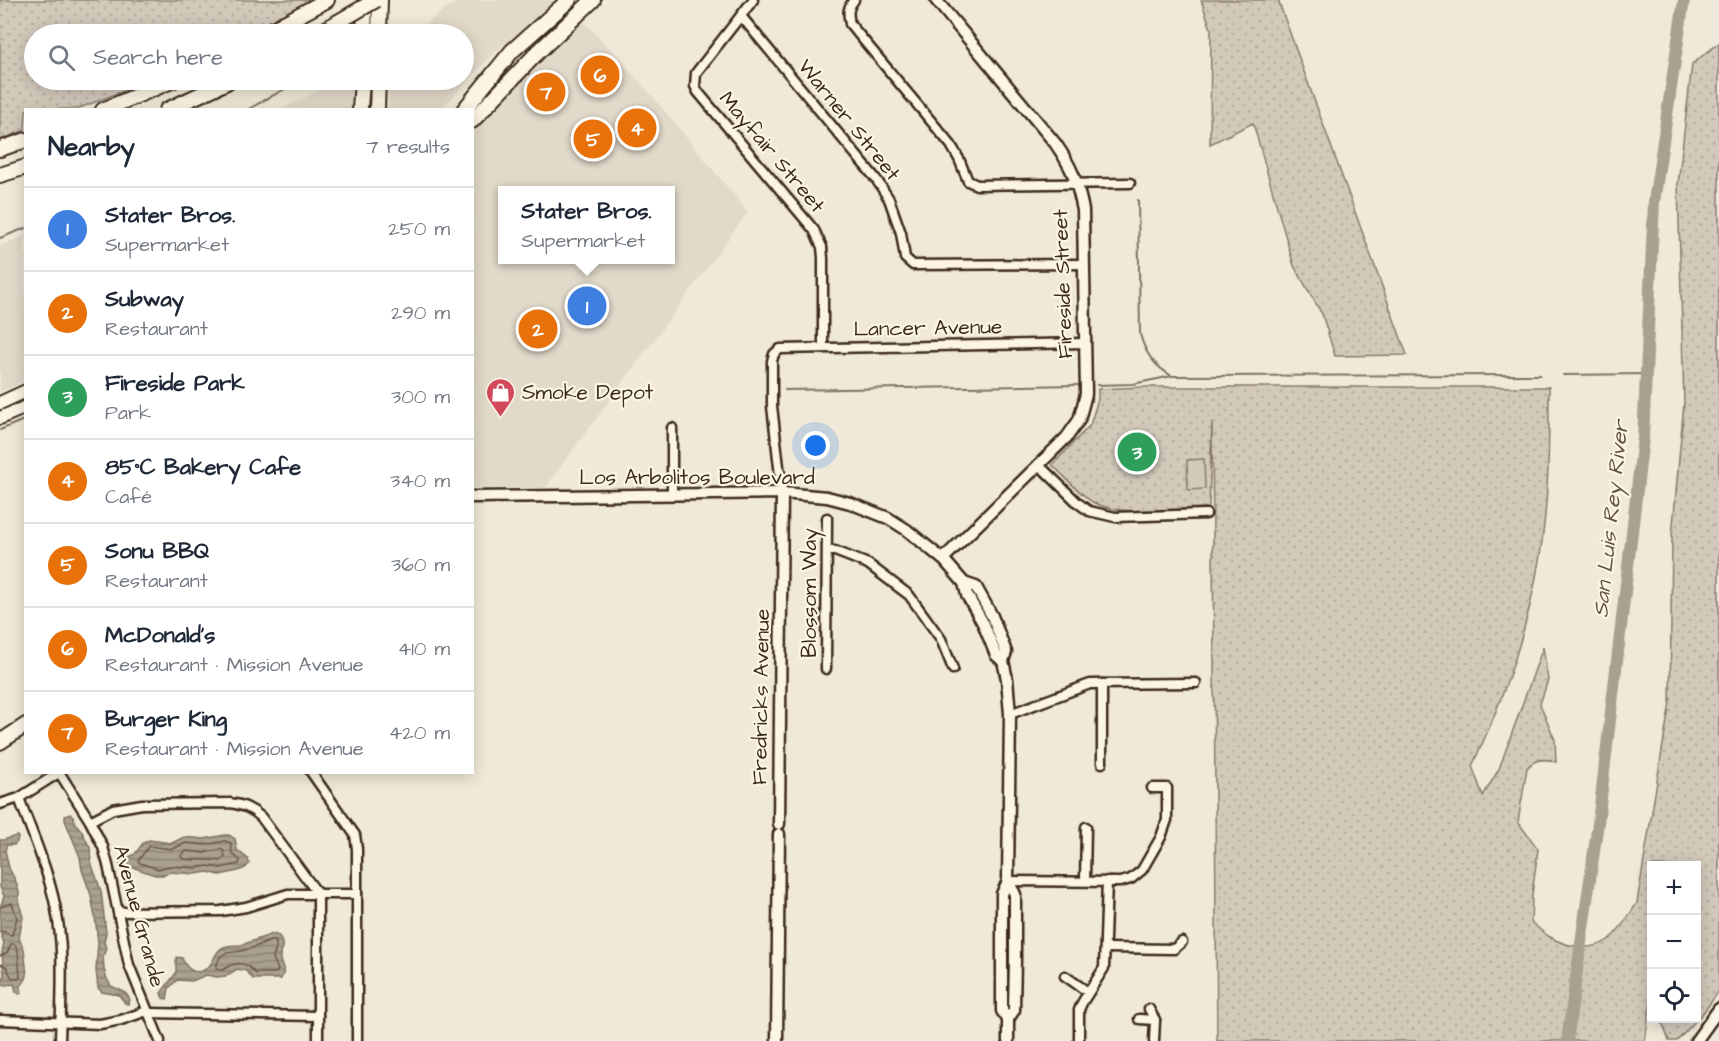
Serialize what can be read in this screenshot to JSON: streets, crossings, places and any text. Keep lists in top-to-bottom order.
{
  "streets": {
    "street": [
      "Warner Street",
      "Mayfair Street",
      "Fireside Street",
      "Lancer Avenue",
      "Los Arbolitos Boulevard",
      "Blossom Way",
      "Fredricks Avenue",
      "Avenue Grande"
    ]
  },
  "crossings": [
    ["Warner Street", "Mayfair Street"],
    ["Warner Street", "Fireside Street"],
    ["Mayfair Street", "Lancer Avenue"],
    ["Fireside Street", "Lancer Avenue"],
    ["Fireside Street", "Los Arbolitos Boulevard"],
    ["Lancer Avenue", "Fredricks Avenue"],
    ["Los Arbolitos Boulevard", "Fredricks Avenue"]
  ],
  "water": ["San Luis Rey River"],
  "places": {
    "shop": ["Smoke Depot"]
  },
  "page": {
    "search": "Search here",
    "pins": [
      "6",
      "7",
      "4",
      "5",
      "1",
      "2",
      "3"
    ],
    "heading": ["Nearby", "7 results"],
    "popup": ["Stater Bros.", "Supermarket"],
    "list": [
      {
        "mark": "1",
        "name": "Stater Bros.",
        "note": "Supermarket",
        "value": "250 m"
      },
      {
        "mark": "2",
        "name": "Subway",
        "note": "Restaurant",
        "value": "290 m"
      },
      {
        "mark": "3",
        "name": "Fireside Park",
        "note": "Park",
        "value": "300 m"
      },
      {
        "mark": "4",
        "name": "85°C Bakery Cafe",
        "note": "Café",
        "value": "340 m"
      },
      {
        "mark": "5",
        "name": "Sonu BBQ",
        "note": "Restaurant",
        "value": "360 m"
      },
      {
        "mark": "6",
        "name": "McDonald's",
        "note": "Restaurant · Mission Avenue",
        "value": "410 m"
      },
      {
        "mark": "7",
        "name": "Burger King",
        "note": "Restaurant · Mission Avenue",
        "value": "420 m"
      }
    ],
    "map_buttons": ["+", "−"]
  }
}
